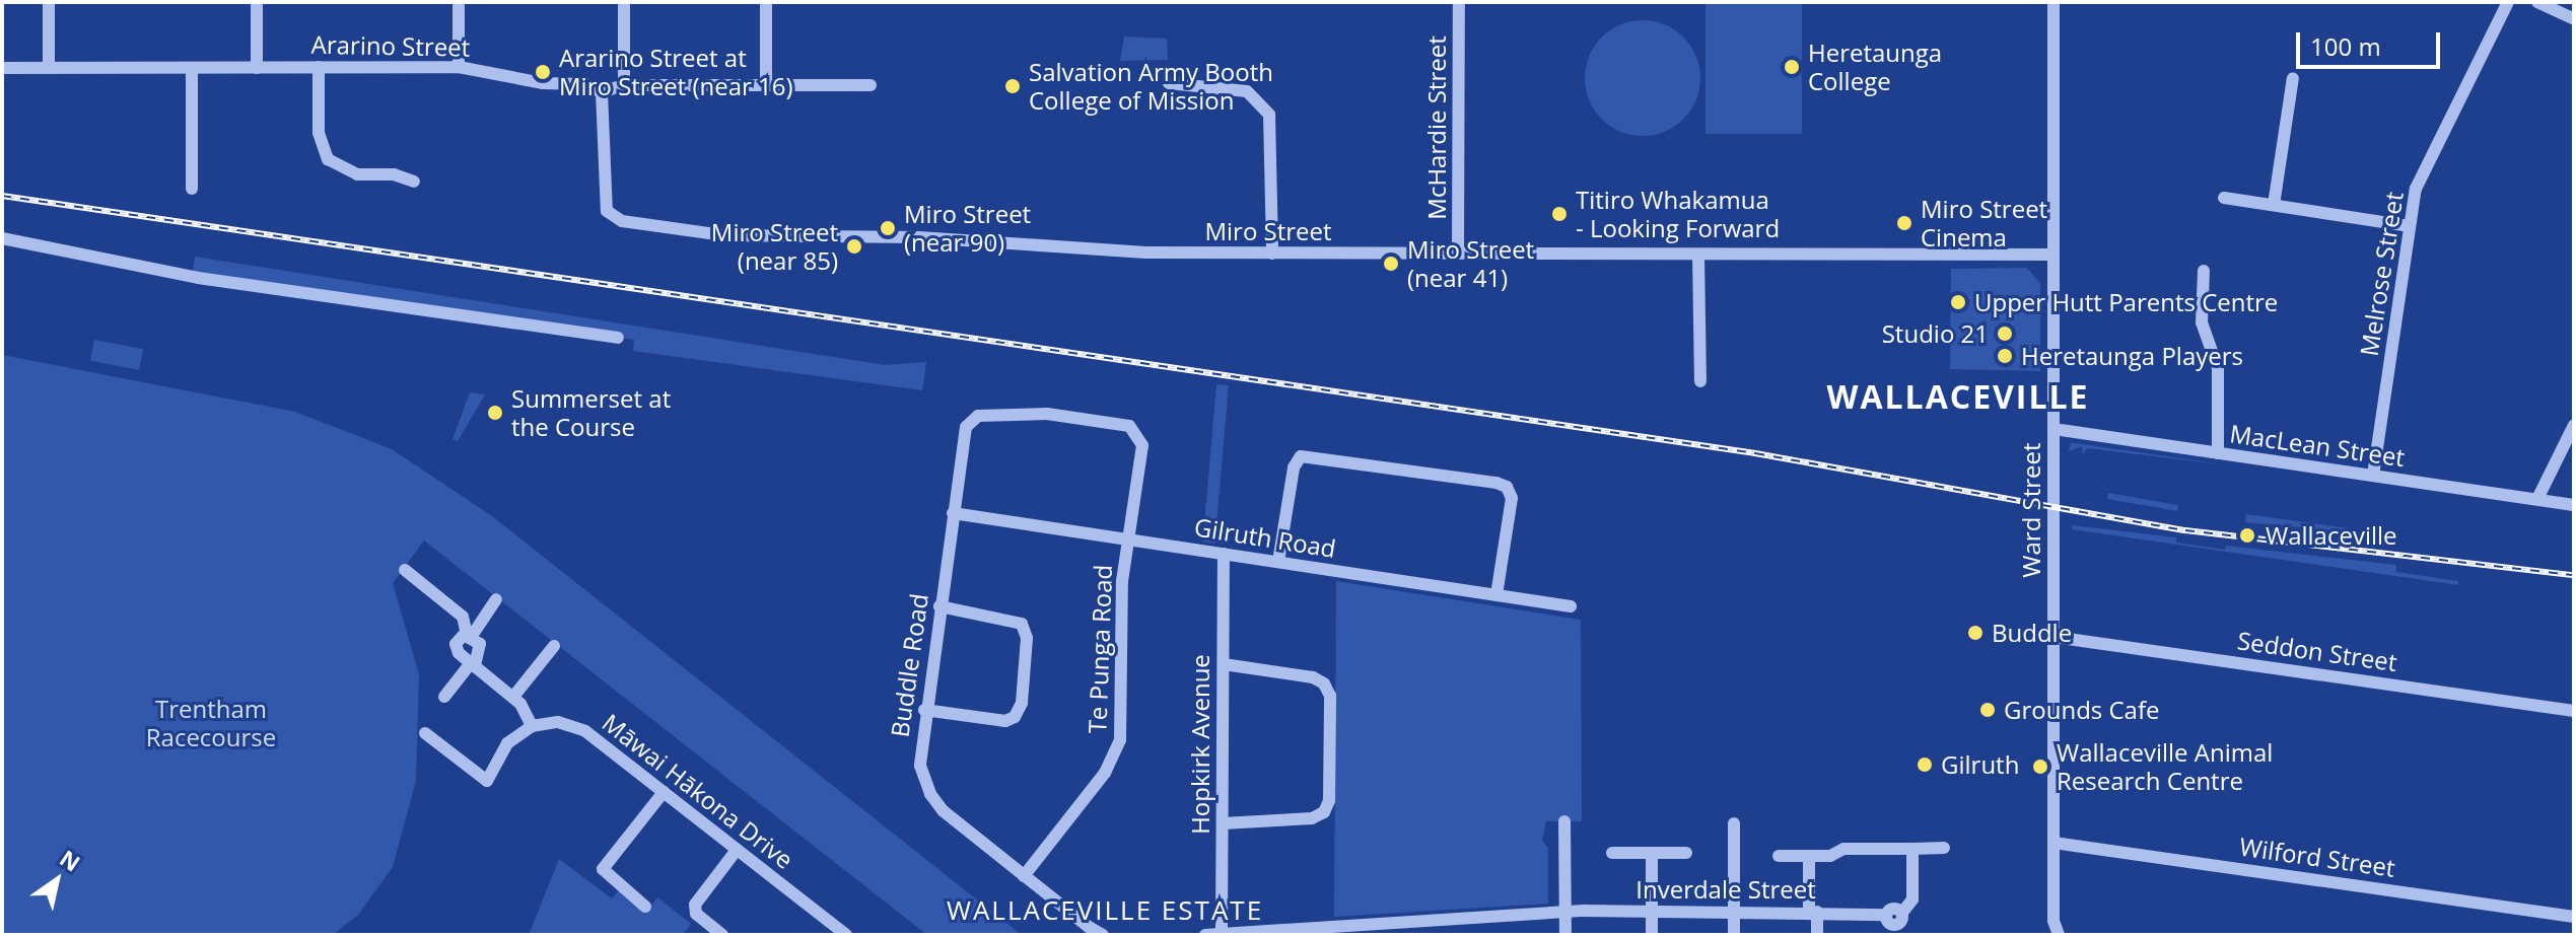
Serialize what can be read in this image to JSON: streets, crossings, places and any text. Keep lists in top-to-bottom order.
{
  "streets": {
    "street": [
      "Ararino Street",
      "McHardie Street",
      "Miro Street",
      "Melrose Street",
      "MacLean Street",
      "Ward Street",
      "Gilruth Road",
      "Te Punga Road",
      "Seddon Street",
      "Buddle Road",
      "Hopkirk Avenue",
      "Māwai Hākona Drive",
      "Wilford Street",
      "Inverdale Street"
    ]
  },
  "crossings": [
    ["Ararino Street", "Miro Street"],
    ["McHardie Street", "Miro Street"],
    ["Miro Street", "Ward Street"],
    ["Melrose Street", "MacLean Street"],
    ["MacLean Street", "Ward Street"],
    ["Ward Street", "Seddon Street"],
    ["Ward Street", "Wilford Street"],
    ["Gilruth Road", "Te Punga Road"],
    ["Gilruth Road", "Buddle Road"],
    ["Gilruth Road", "Hopkirk Avenue"],
    ["Te Punga Road", "Buddle Road"]
  ],
  "districts": ["WALLACEVILLE", "WALLACEVILLE ESTATE"],
  "parks": ["Trentham Racecourse"],
  "places": [
    "Heretaunga College",
    "Ararino Street at Miro Street (near 16)",
    "Salvation Army Booth College of Mission",
    "Titiro Whakamua - Looking Forward",
    "Miro Street Cinema",
    "Miro Street (near 90)",
    "Miro Street (near 85)",
    "Miro Street (near 41)",
    "Upper Hutt Parents Centre",
    "Studio 21",
    "Heretaunga Players",
    "Summerset at the Course",
    "Wallaceville",
    "Buddle",
    "Grounds Cafe",
    "Gilruth",
    "Wallaceville Animal Research Centre"
  ],
  "scale_bar": "100 m",
  "north": "top right"
}
